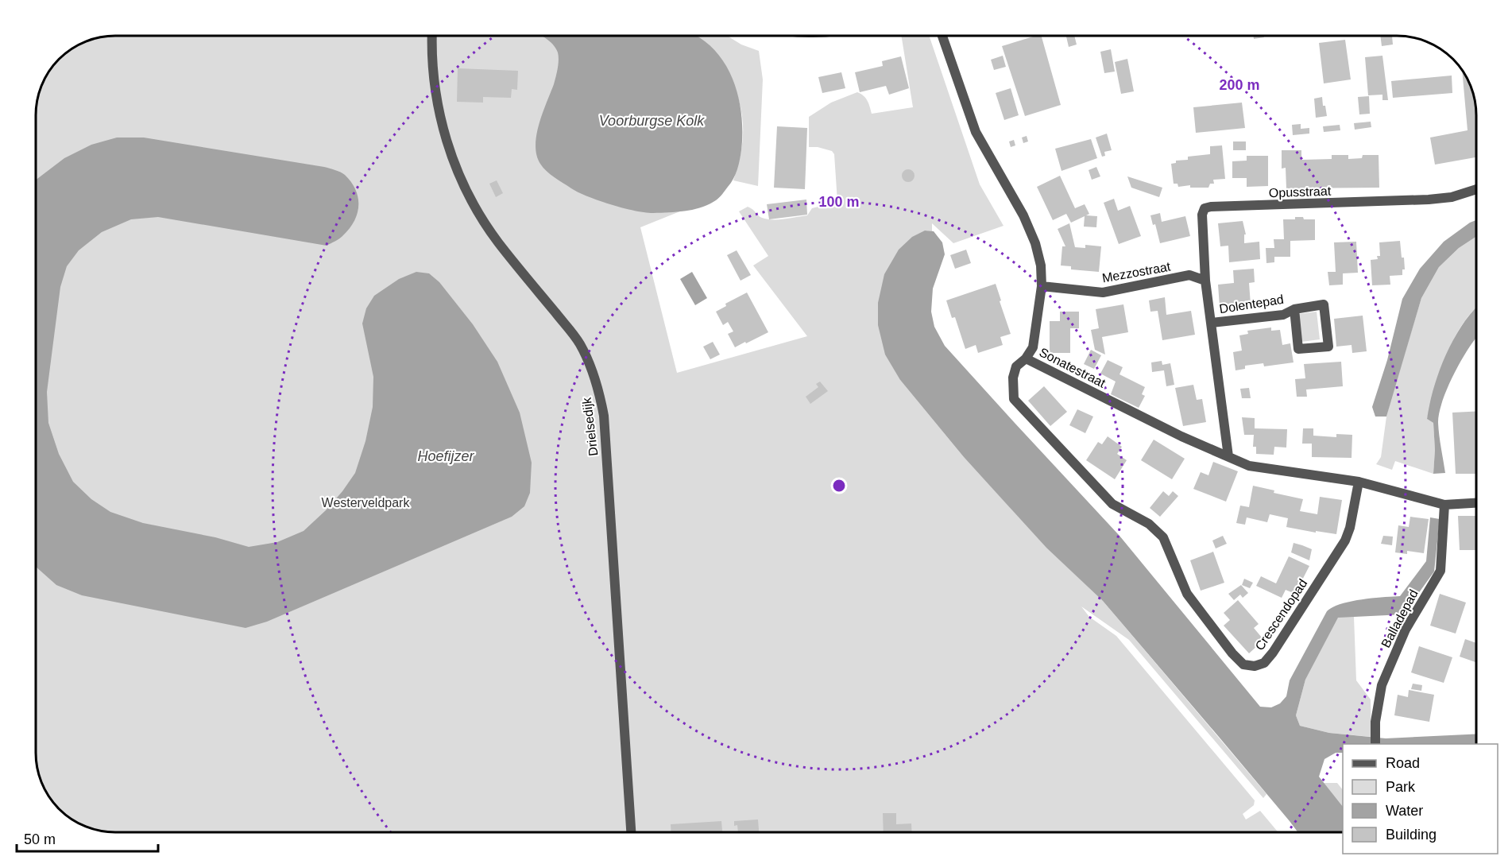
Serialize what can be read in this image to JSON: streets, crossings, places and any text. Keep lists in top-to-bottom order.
{
  "streets": {
    "street": [
      "Opusstraat",
      "Mezzostraat",
      "Dolentepad",
      "Sonatestraat",
      "Drielsedijk",
      "Crescendopad",
      "Balladepad"
    ]
  },
  "crossings": [
    ["Opusstraat", "Mezzostraat"],
    ["Mezzostraat", "Sonatestraat"],
    ["Sonatestraat", "Crescendopad"],
    ["Sonatestraat", "Balladepad"]
  ],
  "water": ["Voorburgse Kolk", "Hoefijzer"],
  "parks": ["Westerveldpark"],
  "legend": [
    "Road",
    "Park",
    "Water",
    "Building"
  ],
  "scale_bar": "50 m",
  "rings": ["200 m", "100 m"]
}
